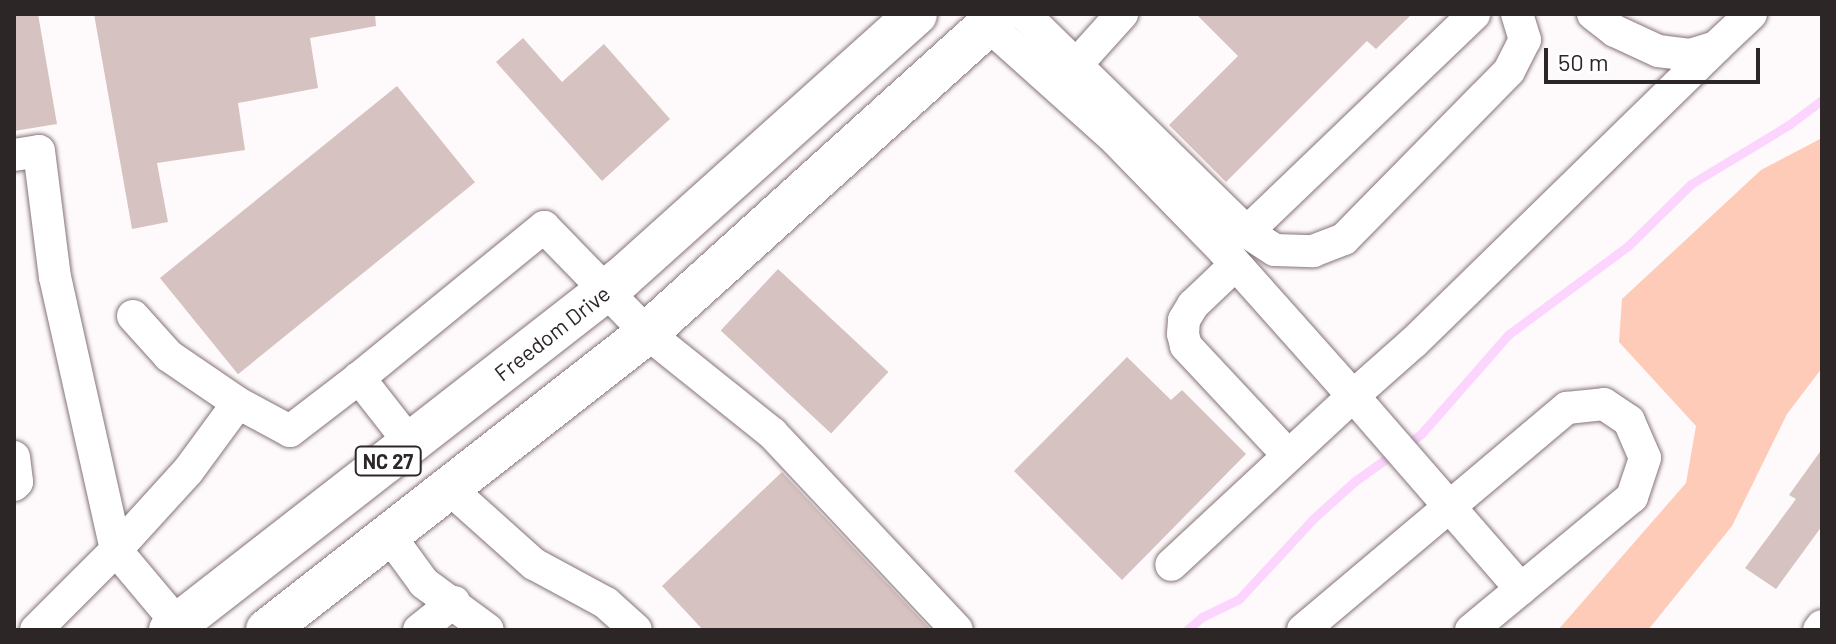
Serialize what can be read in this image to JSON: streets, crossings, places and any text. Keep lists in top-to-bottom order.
{
  "streets": {
    "main road": ["Freedom Drive", "NC 27"]
  },
  "scale_bar": "50 m"
}
